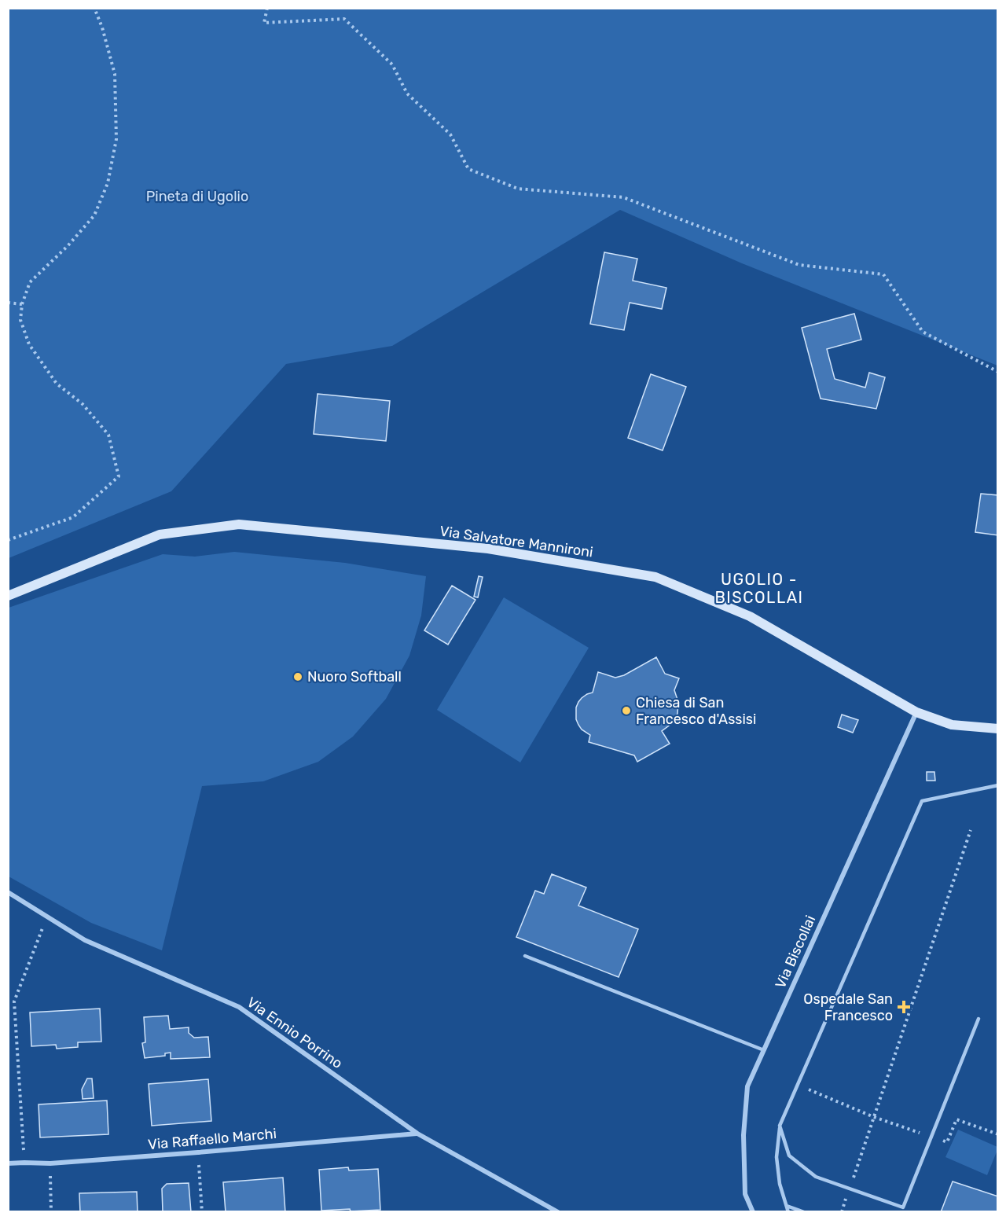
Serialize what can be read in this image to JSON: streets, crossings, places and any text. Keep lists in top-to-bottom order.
{
  "streets": {
    "street": [
      "Via Salvatore Mannironi",
      "Via Biscollai",
      "Via Ennio Porrino",
      "Via Raffaello Marchi"
    ]
  },
  "crossings": [
    ["Via Salvatore Mannironi", "Via Biscollai"],
    ["Via Ennio Porrino", "Via Raffaello Marchi"]
  ],
  "districts": ["UGOLIO - BISCOLLAI"],
  "parks": ["Pineta di Ugolio"],
  "places": {
    "other": ["Nuoro Softball", "Chiesa di San Francesco d'Assisi"],
    "health": ["Ospedale San Francesco"]
  }
}
